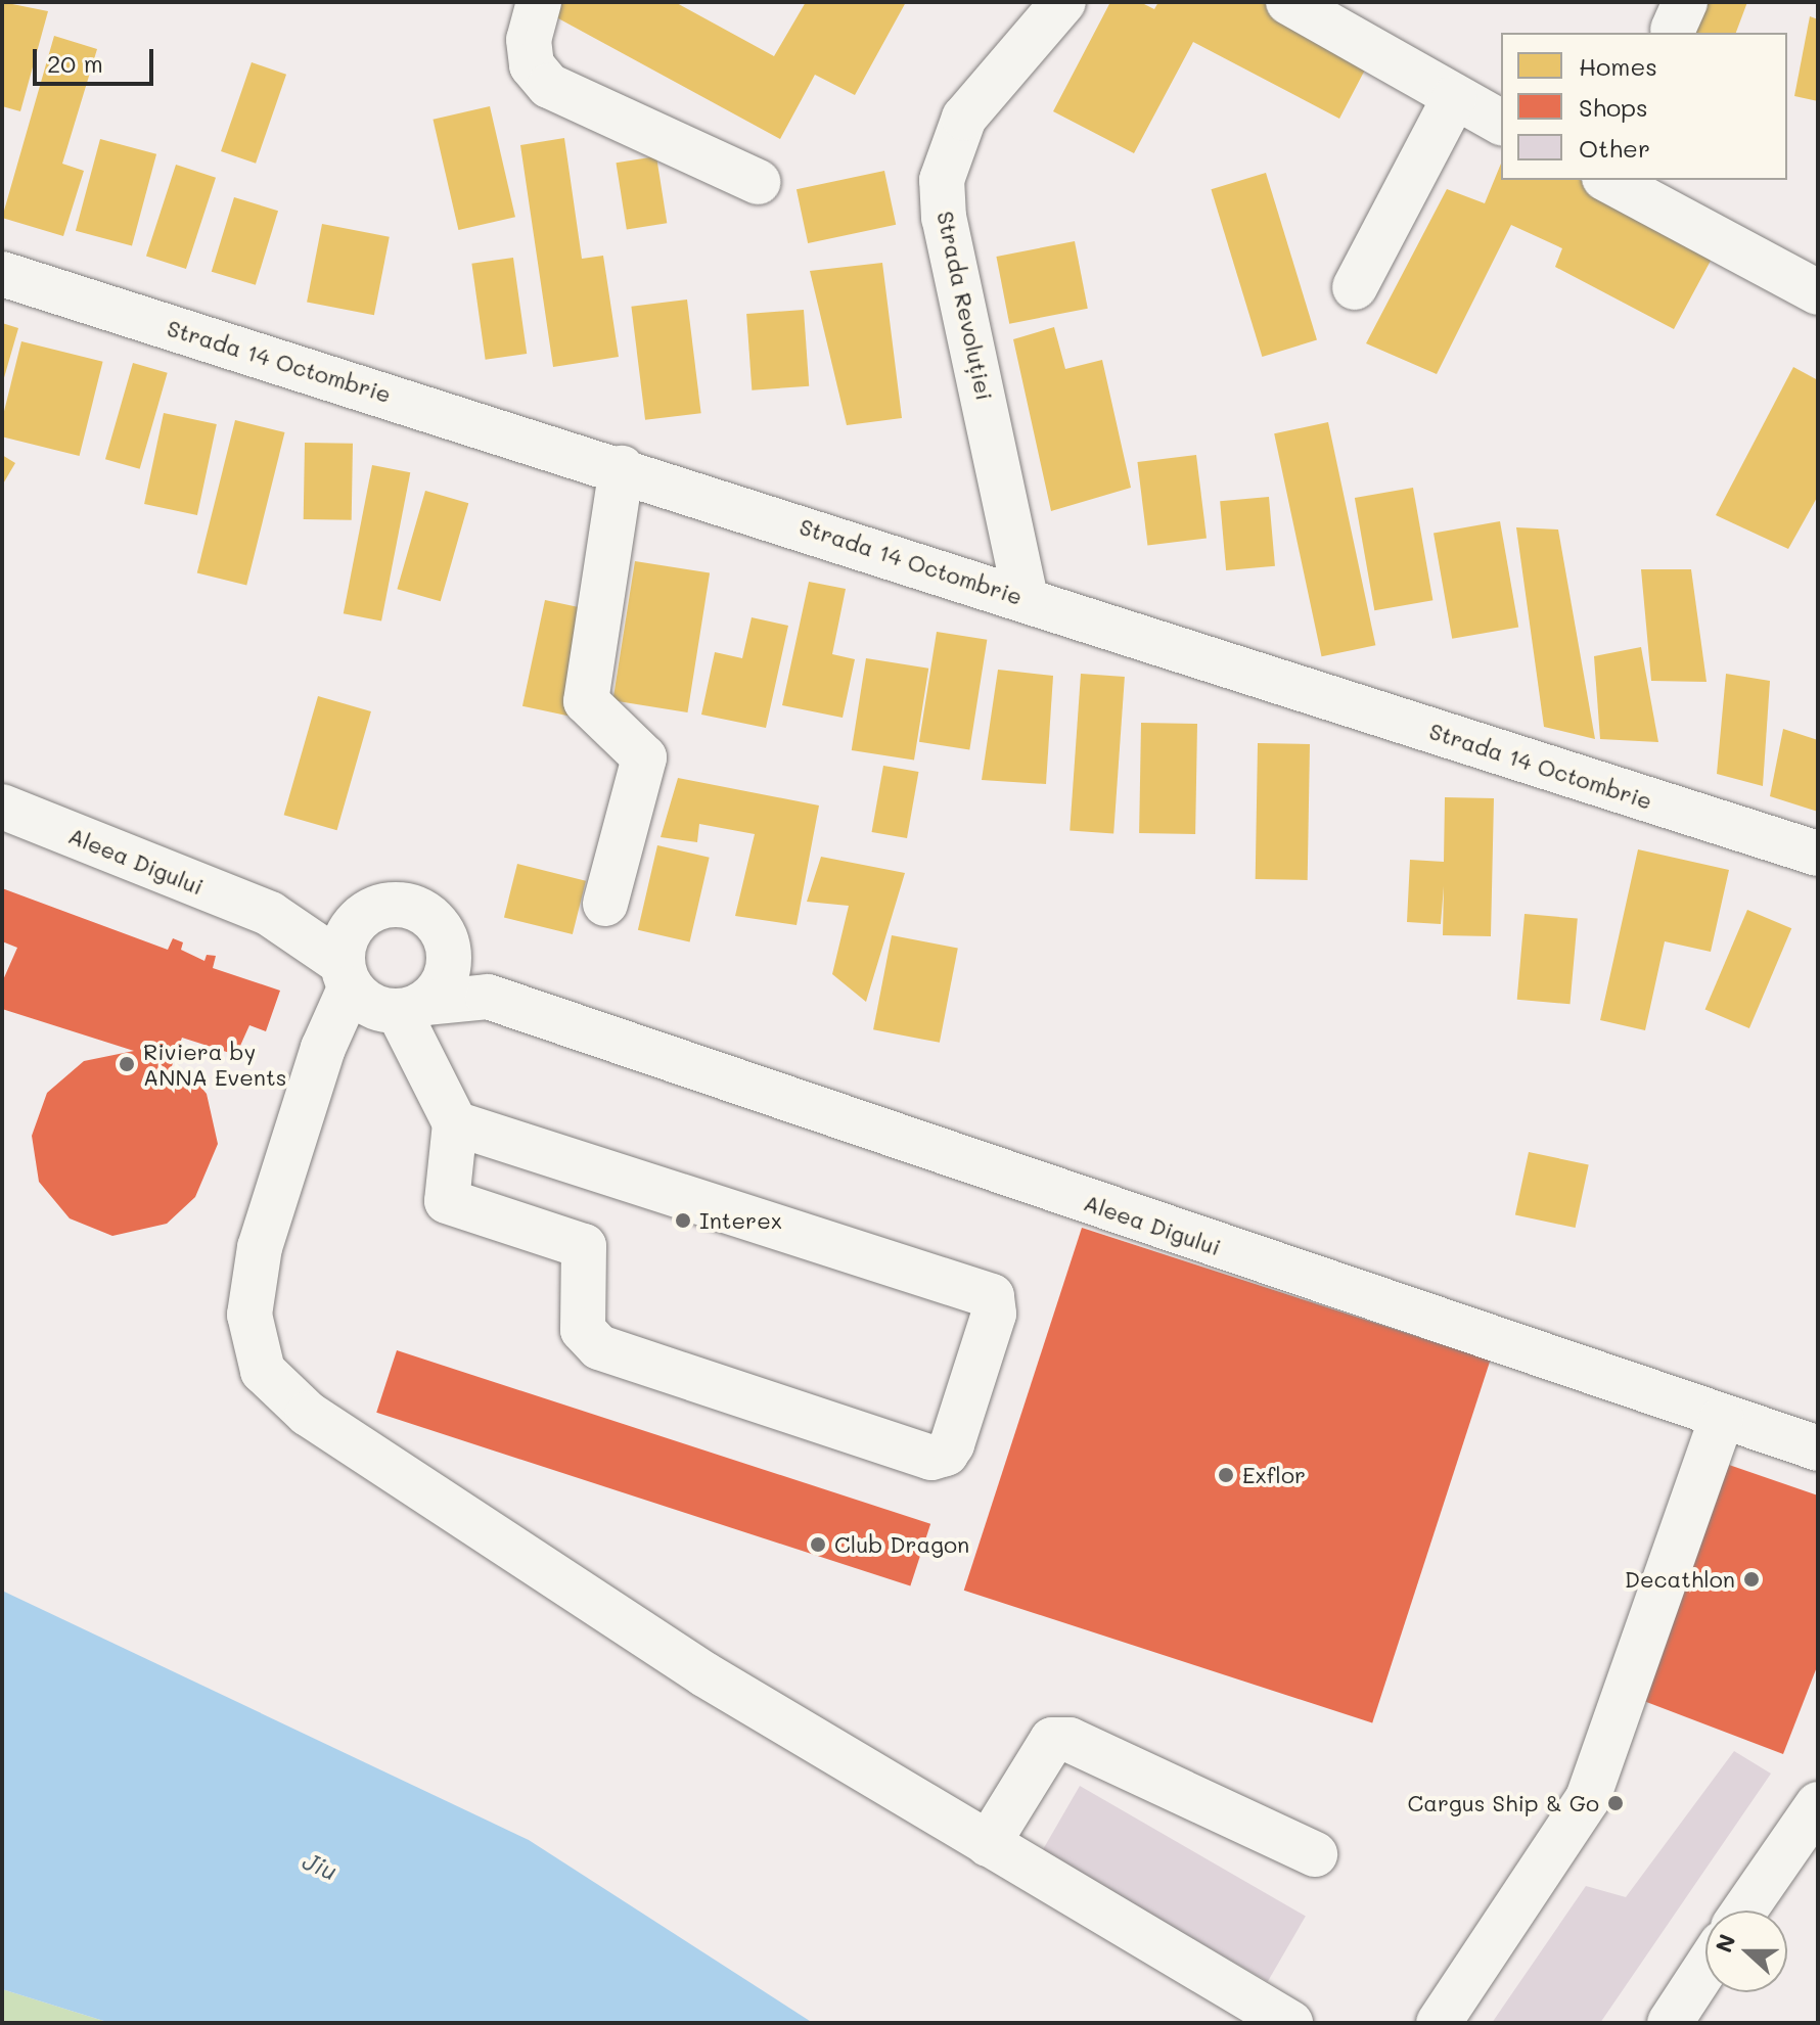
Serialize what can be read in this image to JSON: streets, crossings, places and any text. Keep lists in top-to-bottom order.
{
  "streets": {
    "street": ["Strada Revoluției", "Strada 14 Octombrie", "Aleea Digului"]
  },
  "crossings": [
    ["Strada Revoluției", "Strada 14 Octombrie"]
  ],
  "water": ["Jiu"],
  "places": [
    "Riviera by ANNA Events",
    "Interex",
    "Exflor",
    "Club Dragon",
    "Decathlon",
    "Cargus Ship & Go"
  ],
  "legend": ["Homes", "Shops", "Other"],
  "scale_bar": "20 m",
  "north": "left"
}
